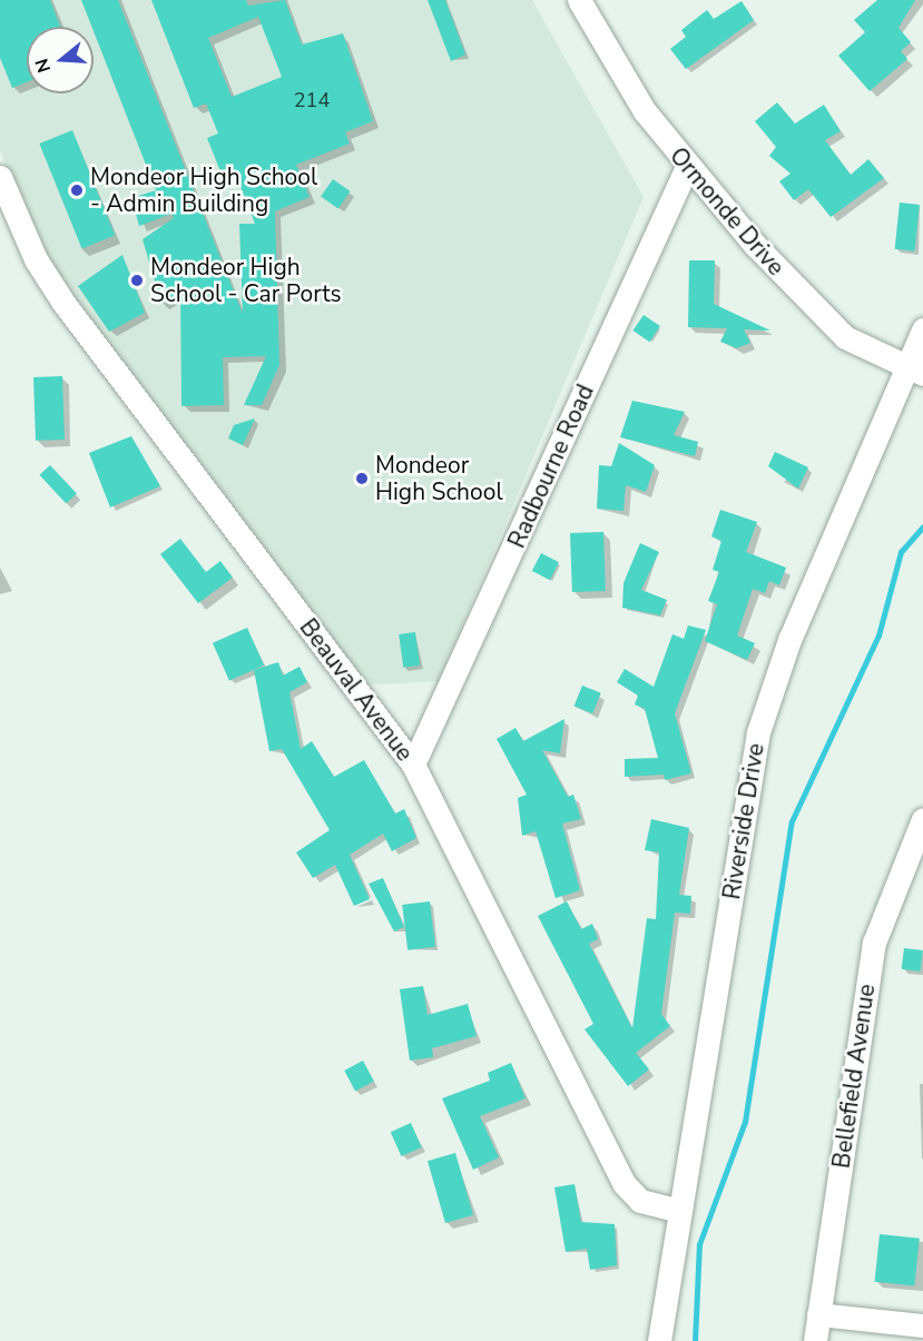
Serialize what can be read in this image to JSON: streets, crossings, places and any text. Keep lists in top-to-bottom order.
{
  "streets": {
    "street": [
      "Ormonde Drive",
      "Radbourne Road",
      "Beauval Avenue",
      "Riverside Drive",
      "Bellefield Avenue"
    ]
  },
  "crossings": [
    ["Ormonde Drive", "Radbourne Road"],
    ["Ormonde Drive", "Riverside Drive"],
    ["Radbourne Road", "Beauval Avenue"],
    ["Beauval Avenue", "Riverside Drive"]
  ],
  "places": ["Mondeor High School - Admin Building", "Mondeor High School - Car Ports", "Mondeor High School"],
  "house_numbers": ["214"],
  "north": "left"
}
